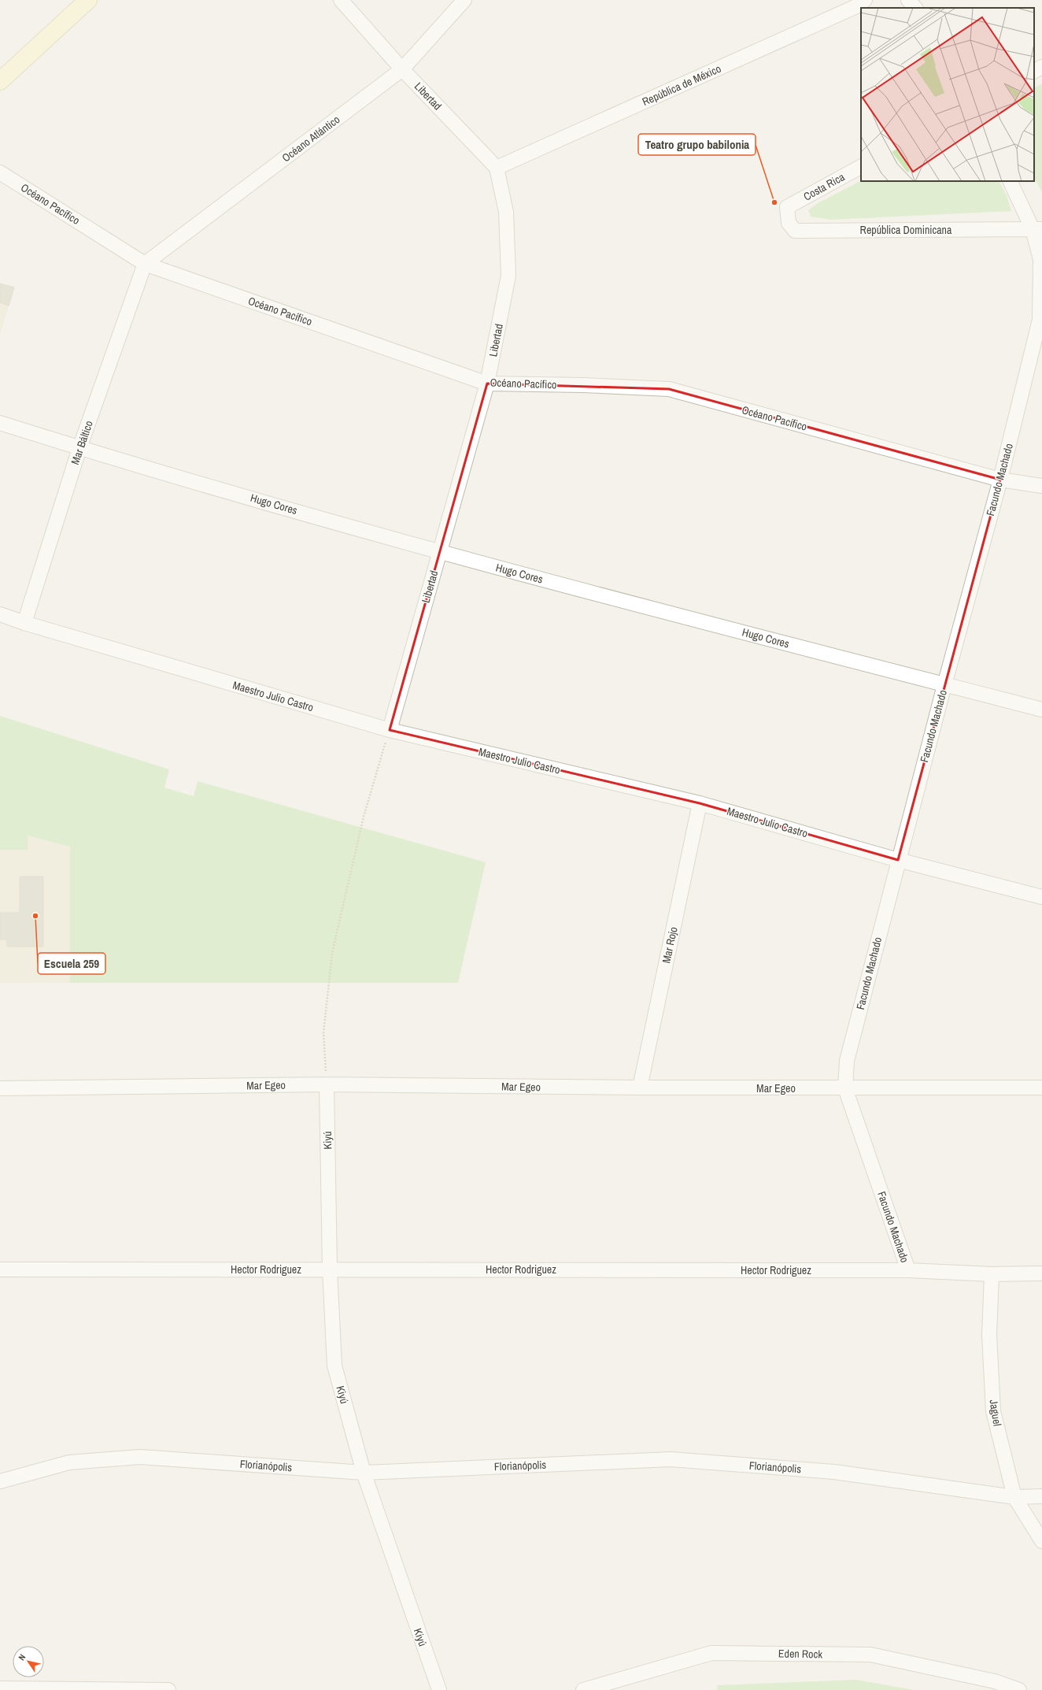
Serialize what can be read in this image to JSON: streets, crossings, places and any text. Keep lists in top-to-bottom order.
{
  "streets": {
    "street": [
      "República de México",
      "Libertad",
      "Océano Atlántico",
      "Costa Rica",
      "Océano Pacífico",
      "República Dominicana",
      "Mar Báltico",
      "Facundo Machado",
      "Hugo Cores",
      "Maestro Julio Castro",
      "Mar Rojo",
      "Mar Egeo",
      "Kiyú",
      "Hector Rodriguez",
      "Jaguel",
      "Florianópolis",
      "Eden Rock"
    ]
  },
  "crossings": [
    ["República de México", "Libertad"],
    ["Libertad", "Océano Atlántico"],
    ["Libertad", "Océano Pacífico"],
    ["Libertad", "Hugo Cores"],
    ["Libertad", "Maestro Julio Castro"],
    ["Océano Atlántico", "Océano Pacífico"],
    ["Océano Atlántico", "Mar Báltico"],
    ["Costa Rica", "República Dominicana"],
    ["Océano Pacífico", "Mar Báltico"],
    ["Océano Pacífico", "Facundo Machado"],
    ["República Dominicana", "Facundo Machado"],
    ["Mar Báltico", "Hugo Cores"],
    ["Mar Báltico", "Maestro Julio Castro"],
    ["Facundo Machado", "Hugo Cores"],
    ["Facundo Machado", "Maestro Julio Castro"],
    ["Facundo Machado", "Mar Egeo"],
    ["Facundo Machado", "Hector Rodriguez"],
    ["Maestro Julio Castro", "Mar Rojo"],
    ["Mar Rojo", "Mar Egeo"],
    ["Mar Egeo", "Kiyú"],
    ["Kiyú", "Hector Rodriguez"],
    ["Kiyú", "Florianópolis"],
    ["Hector Rodriguez", "Jaguel"],
    ["Jaguel", "Florianópolis"]
  ],
  "places": ["Teatro grupo babilonia", "Escuela 259"],
  "north": "top left"
}
